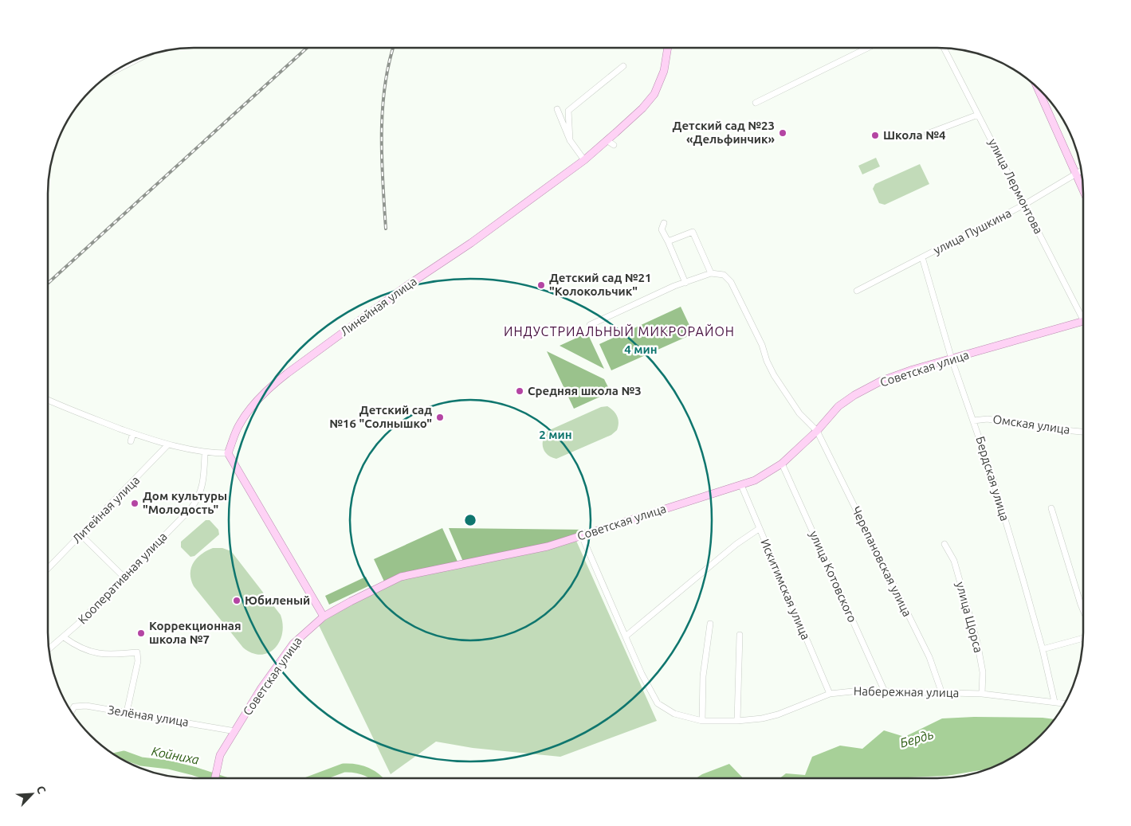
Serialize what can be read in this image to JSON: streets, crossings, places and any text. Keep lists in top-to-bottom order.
{
  "streets": {
    "main road": ["Линейная улица", "Советская улица"],
    "street": [
      "улица Лермонтова",
      "улица Пушкина",
      "Омская улица",
      "Бердская улица",
      "Литейная улица",
      "Черепановская улица",
      "улица Котовского",
      "Кооперативная улица",
      "Искитимская улица",
      "улица Щорса",
      "Набережная улица",
      "Зелёная улица"
    ]
  },
  "crossings": [
    ["улица Лермонтова", "улица Пушкина"],
    ["улица Пушкина", "Бердская улица"],
    ["Советская улица", "Бердская улица"],
    ["Советская улица", "Черепановская улица"],
    ["Советская улица", "улица Котовского"],
    ["Советская улица", "Искитимская улица"],
    ["Советская улица", "Набережная улица"],
    ["Советская улица", "Зелёная улица"],
    ["Омская улица", "Бердская улица"],
    ["Бердская улица", "Набережная улица"],
    ["Черепановская улица", "Набережная улица"],
    ["улица Котовского", "Набережная улица"],
    ["Искитимская улица", "Набережная улица"],
    ["улица Щорса", "Набережная улица"]
  ],
  "districts": ["ИНДУСТРИАЛЬНЫЙ МИКРОРАЙОН"],
  "water": ["Бердь", "Койниха"],
  "places": [
    "Детский сад №23 «Дельфинчик»",
    "Школа №4",
    "Детский сад №21 \"Колокольчик\"",
    "Средняя школа №3",
    "Детский сад №16 \"Солнышко\"",
    "Дом культуры \"Молодость\"",
    "Юбиленый",
    "Коррекционная школа №7"
  ],
  "north": "top right",
  "rings": ["4 мин", "2 мин"]
}
